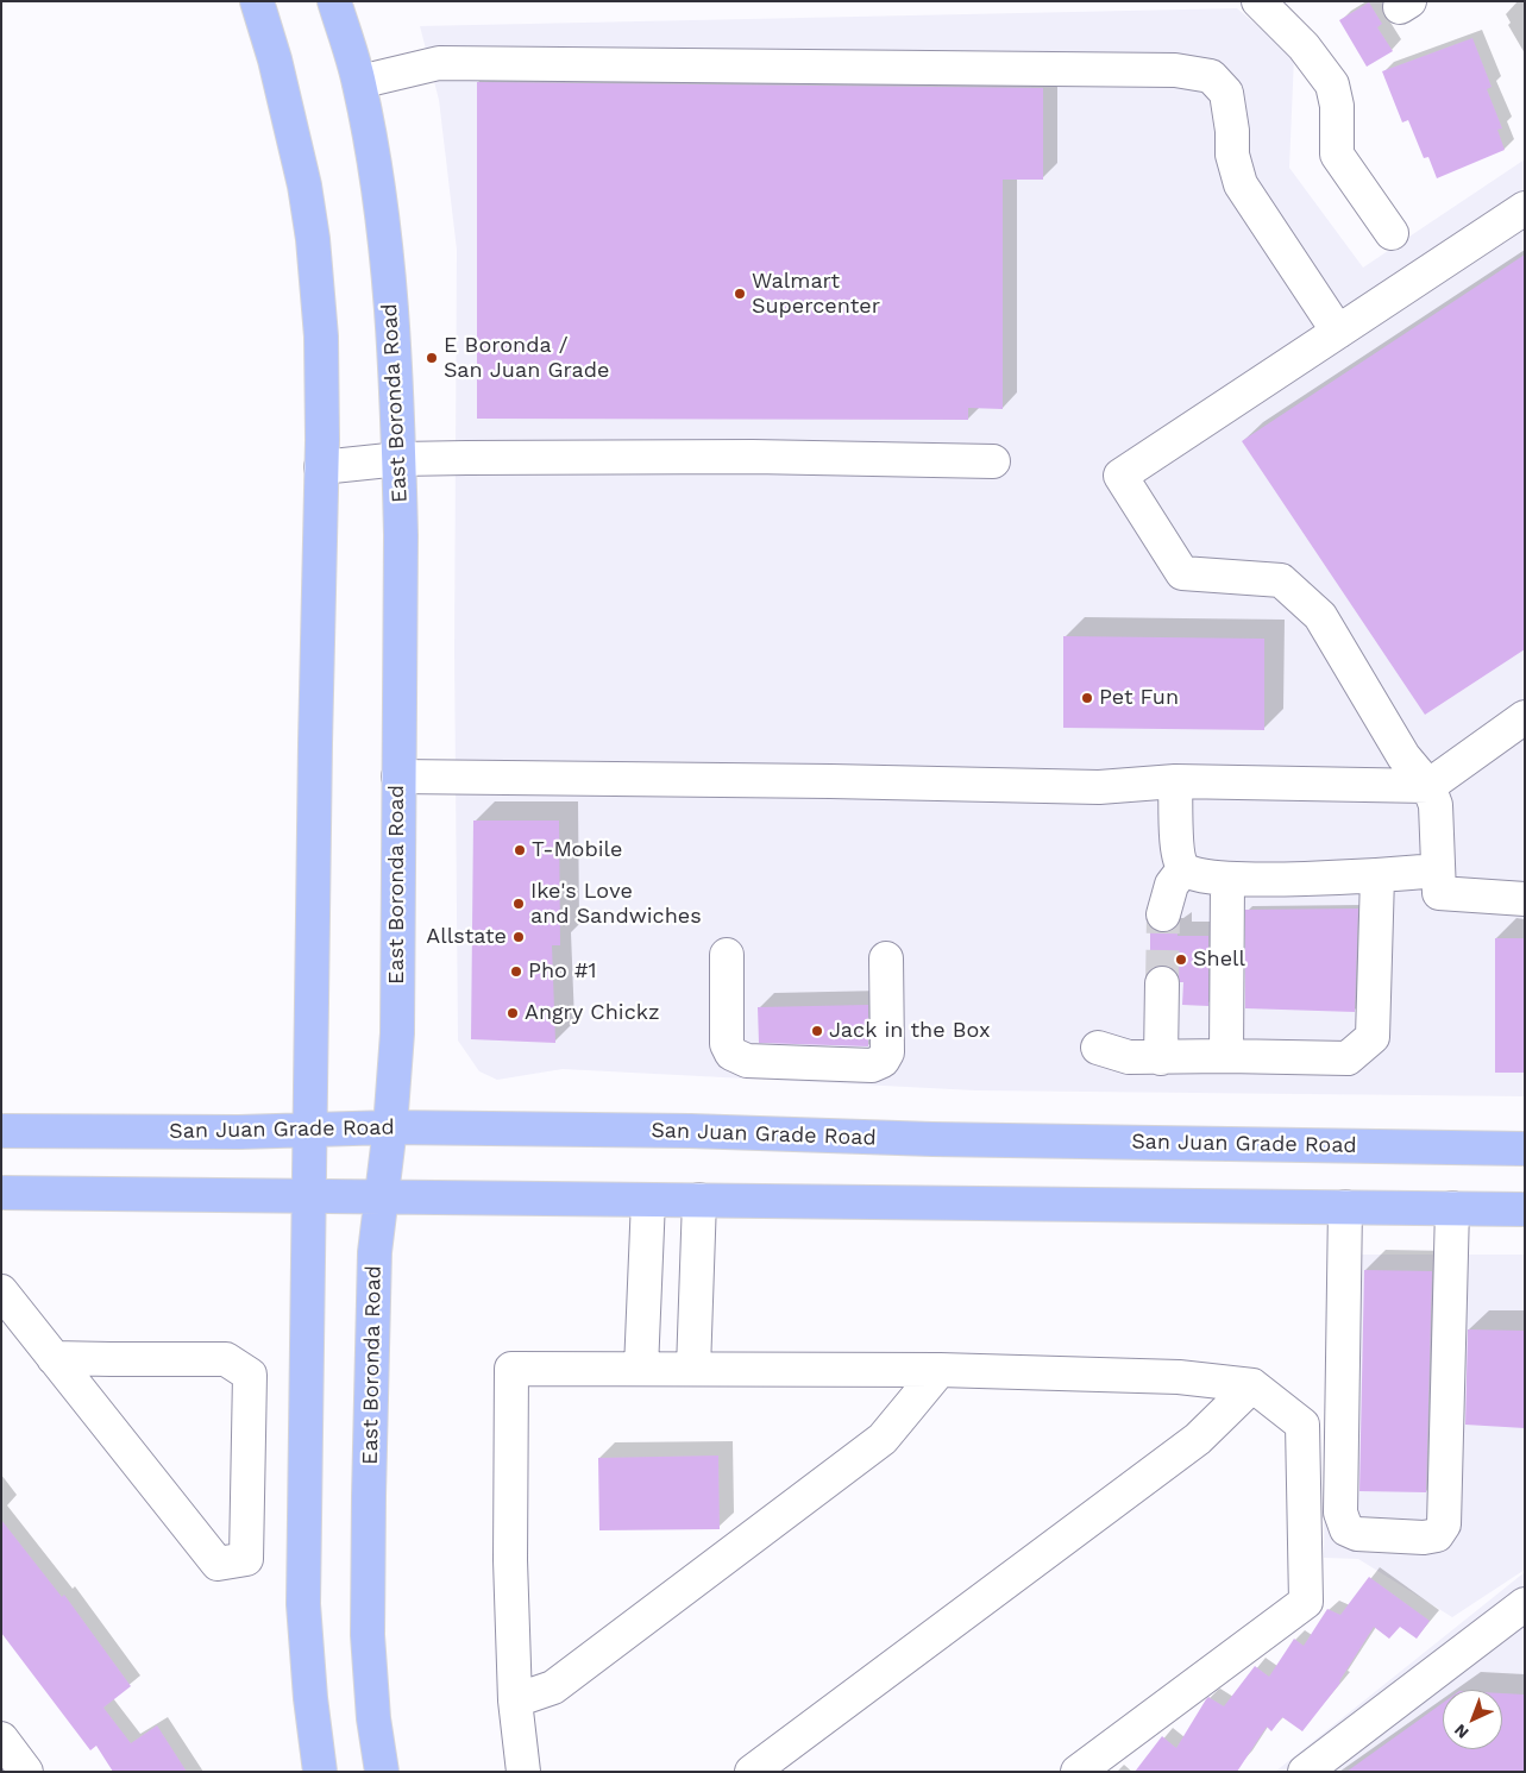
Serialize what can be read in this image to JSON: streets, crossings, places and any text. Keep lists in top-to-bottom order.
{
  "streets": {
    "main road": ["East Boronda Road", "San Juan Grade Road"]
  },
  "crossings": [
    ["East Boronda Road", "San Juan Grade Road"]
  ],
  "places": [
    "Walmart Supercenter",
    "E Boronda / San Juan Grade",
    "Pet Fun",
    "T-Mobile",
    "Ike's Love and Sandwiches",
    "Allstate",
    "Shell",
    "Pho #1",
    "Angry Chickz",
    "Jack in the Box"
  ],
  "north": "bottom left"
}
